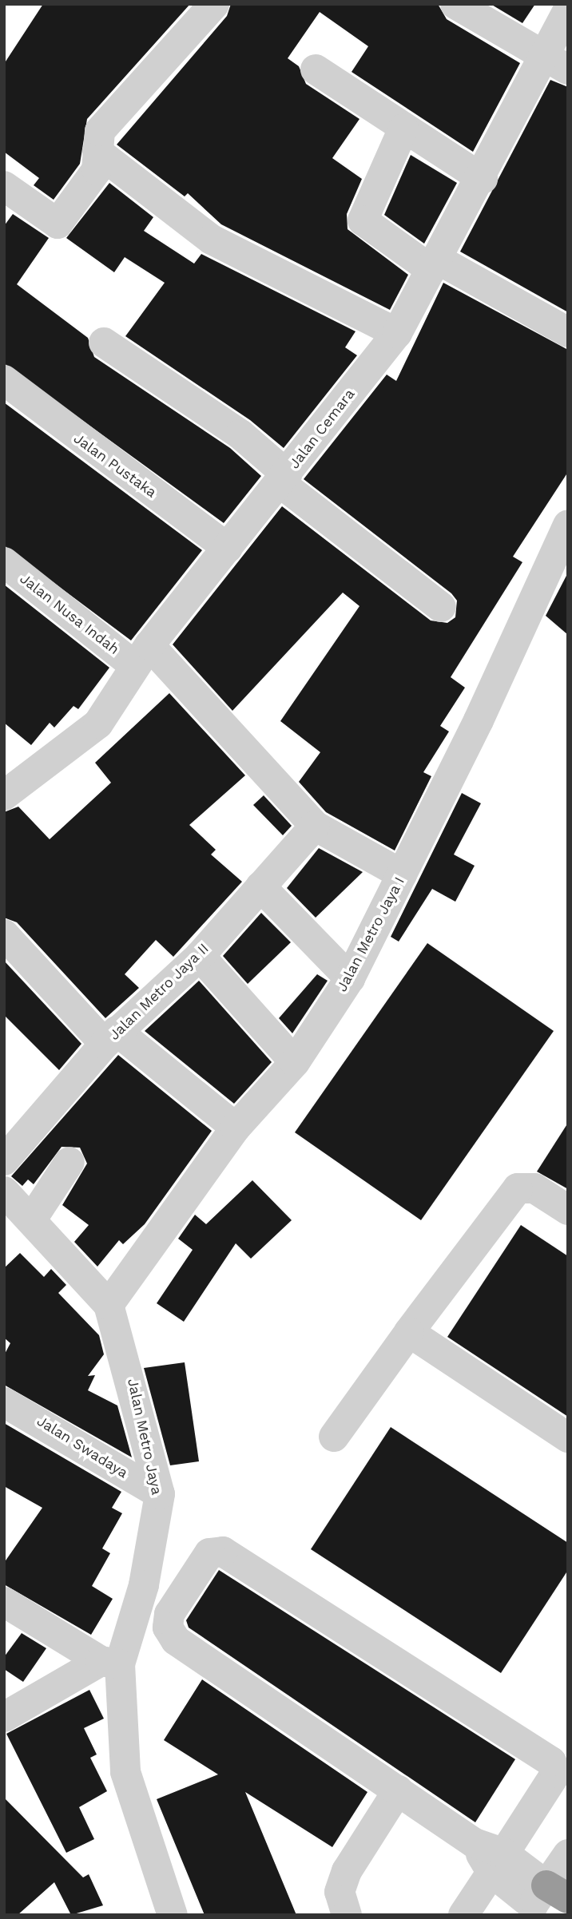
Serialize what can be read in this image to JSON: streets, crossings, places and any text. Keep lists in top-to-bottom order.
{
  "streets": {
    "street": [
      "Jalan Cemara",
      "Jalan Pustaka",
      "Jalan Nusa Indah",
      "Jalan Metro Jaya I",
      "Jalan Metro Jaya II",
      "Jalan Metro Jaya",
      "Jalan Swadaya"
    ]
  },
  "crossings": [
    ["Jalan Cemara", "Jalan Pustaka"],
    ["Jalan Cemara", "Jalan Nusa Indah"],
    ["Jalan Nusa Indah", "Jalan Metro Jaya I"],
    ["Jalan Nusa Indah", "Jalan Metro Jaya II"],
    ["Jalan Metro Jaya I", "Jalan Metro Jaya"],
    ["Jalan Metro Jaya", "Jalan Swadaya"]
  ]
}
